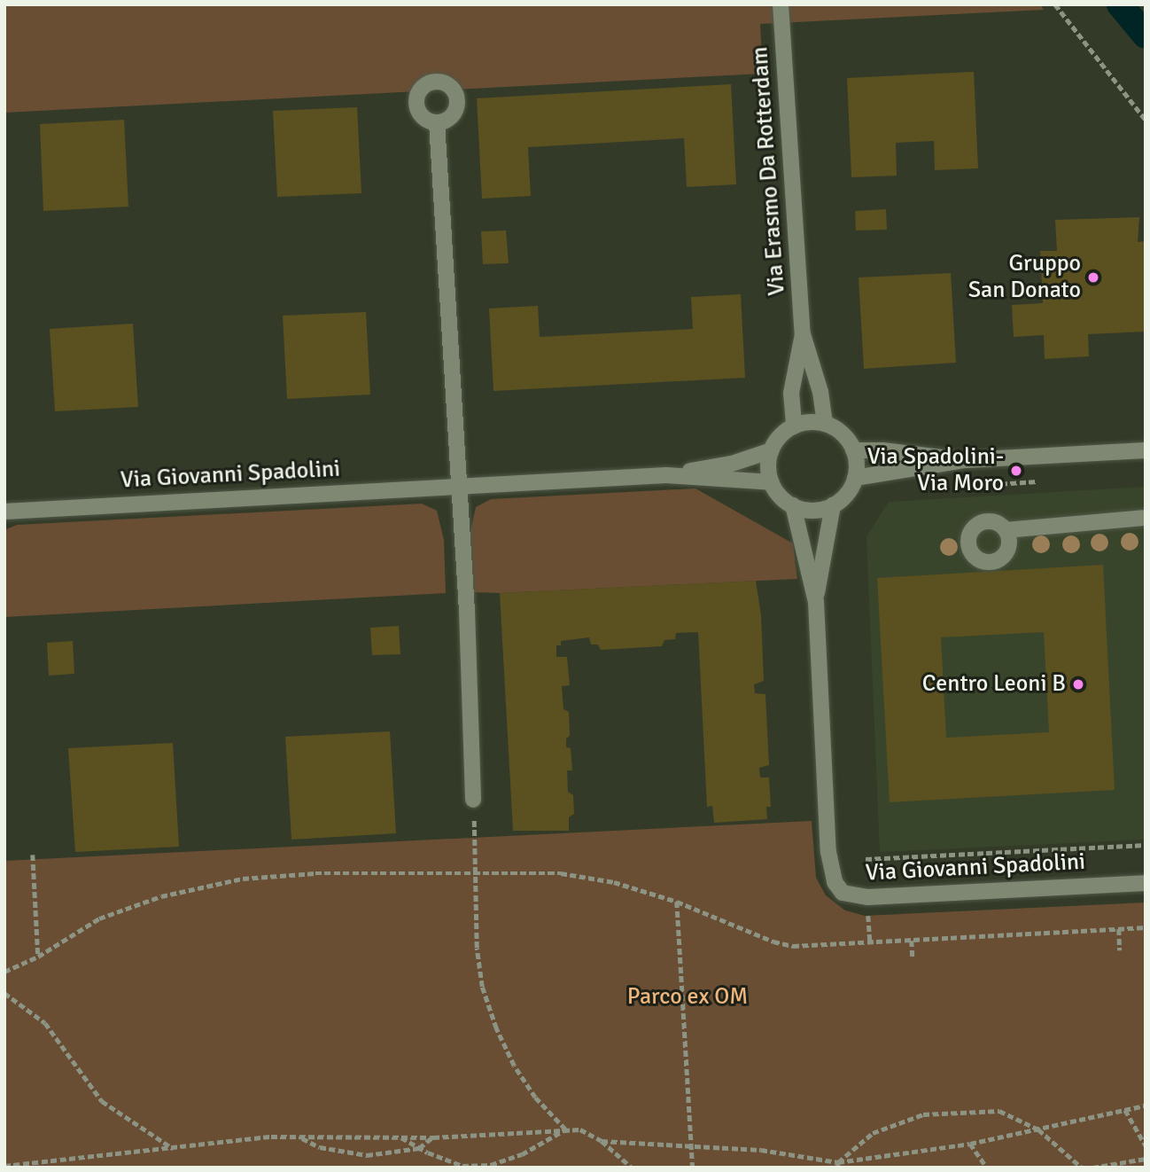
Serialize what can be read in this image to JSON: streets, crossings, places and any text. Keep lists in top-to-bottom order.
{
  "streets": {
    "street": ["Via Erasmo Da Rotterdam", "Via Giovanni Spadolini"]
  },
  "crossings": [
    ["Via Erasmo Da Rotterdam", "Via Giovanni Spadolini"]
  ],
  "parks": ["Parco ex OM"],
  "places": ["Gruppo San Donato", "Via Spadolini- Via Moro", "Centro Leoni B"]
}
